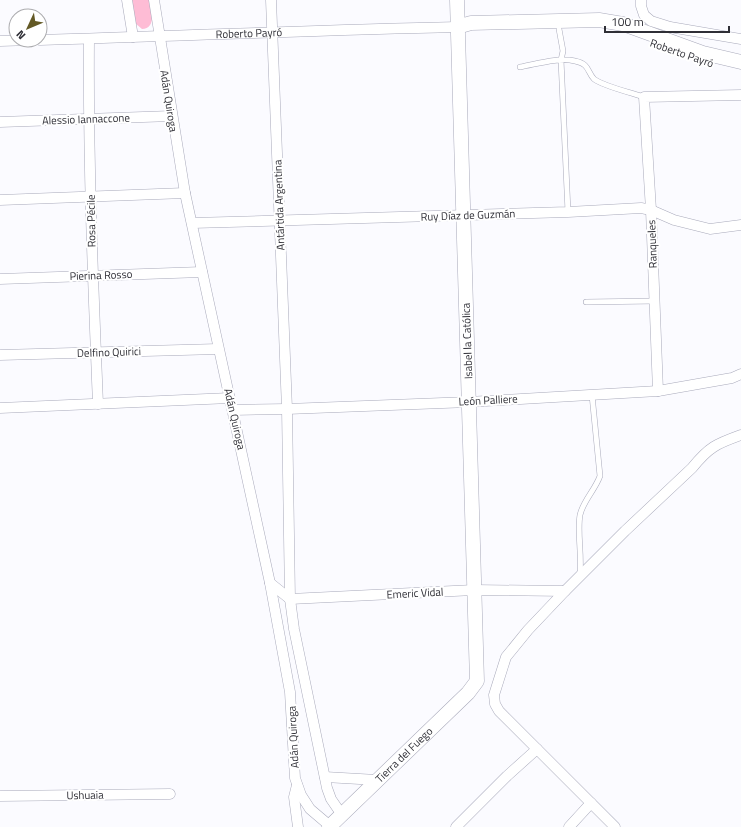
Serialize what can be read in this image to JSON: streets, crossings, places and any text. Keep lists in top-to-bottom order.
{
  "streets": {
    "main road": ["Roberto Payró", "Isabel la Católica", "Tierra del Fuego"],
    "street": [
      "Adán Quiroga",
      "Alessio Iannaccone",
      "Antártida Argentina",
      "Ruy Díaz de Guzmán",
      "Rosa Pécile",
      "Ranqueles",
      "Pierina Rosso",
      "Delfino Quirici",
      "León Palliere",
      "Emeric Vidal",
      "Ushuaia"
    ]
  },
  "crossings": [
    ["Roberto Payró", "Adán Quiroga"],
    ["Roberto Payró", "Antártida Argentina"],
    ["Roberto Payró", "Rosa Pécile"],
    ["Roberto Payró", "Isabel la Católica"],
    ["Adán Quiroga", "Alessio Iannaccone"],
    ["Adán Quiroga", "Antártida Argentina"],
    ["Adán Quiroga", "Ruy Díaz de Guzmán"],
    ["Adán Quiroga", "Pierina Rosso"],
    ["Adán Quiroga", "Delfino Quirici"],
    ["Adán Quiroga", "León Palliere"],
    ["Adán Quiroga", "Emeric Vidal"],
    ["Adán Quiroga", "Tierra del Fuego"],
    ["Alessio Iannaccone", "Rosa Pécile"],
    ["Antártida Argentina", "Ruy Díaz de Guzmán"],
    ["Antártida Argentina", "León Palliere"],
    ["Ruy Díaz de Guzmán", "Ranqueles"],
    ["Ruy Díaz de Guzmán", "Isabel la Católica"],
    ["Rosa Pécile", "Pierina Rosso"],
    ["Rosa Pécile", "Delfino Quirici"],
    ["Ranqueles", "León Palliere"],
    ["Isabel la Católica", "León Palliere"],
    ["Isabel la Católica", "Emeric Vidal"],
    ["Isabel la Católica", "Tierra del Fuego"]
  ],
  "scale_bar": "100 m",
  "north": "bottom left"
}
